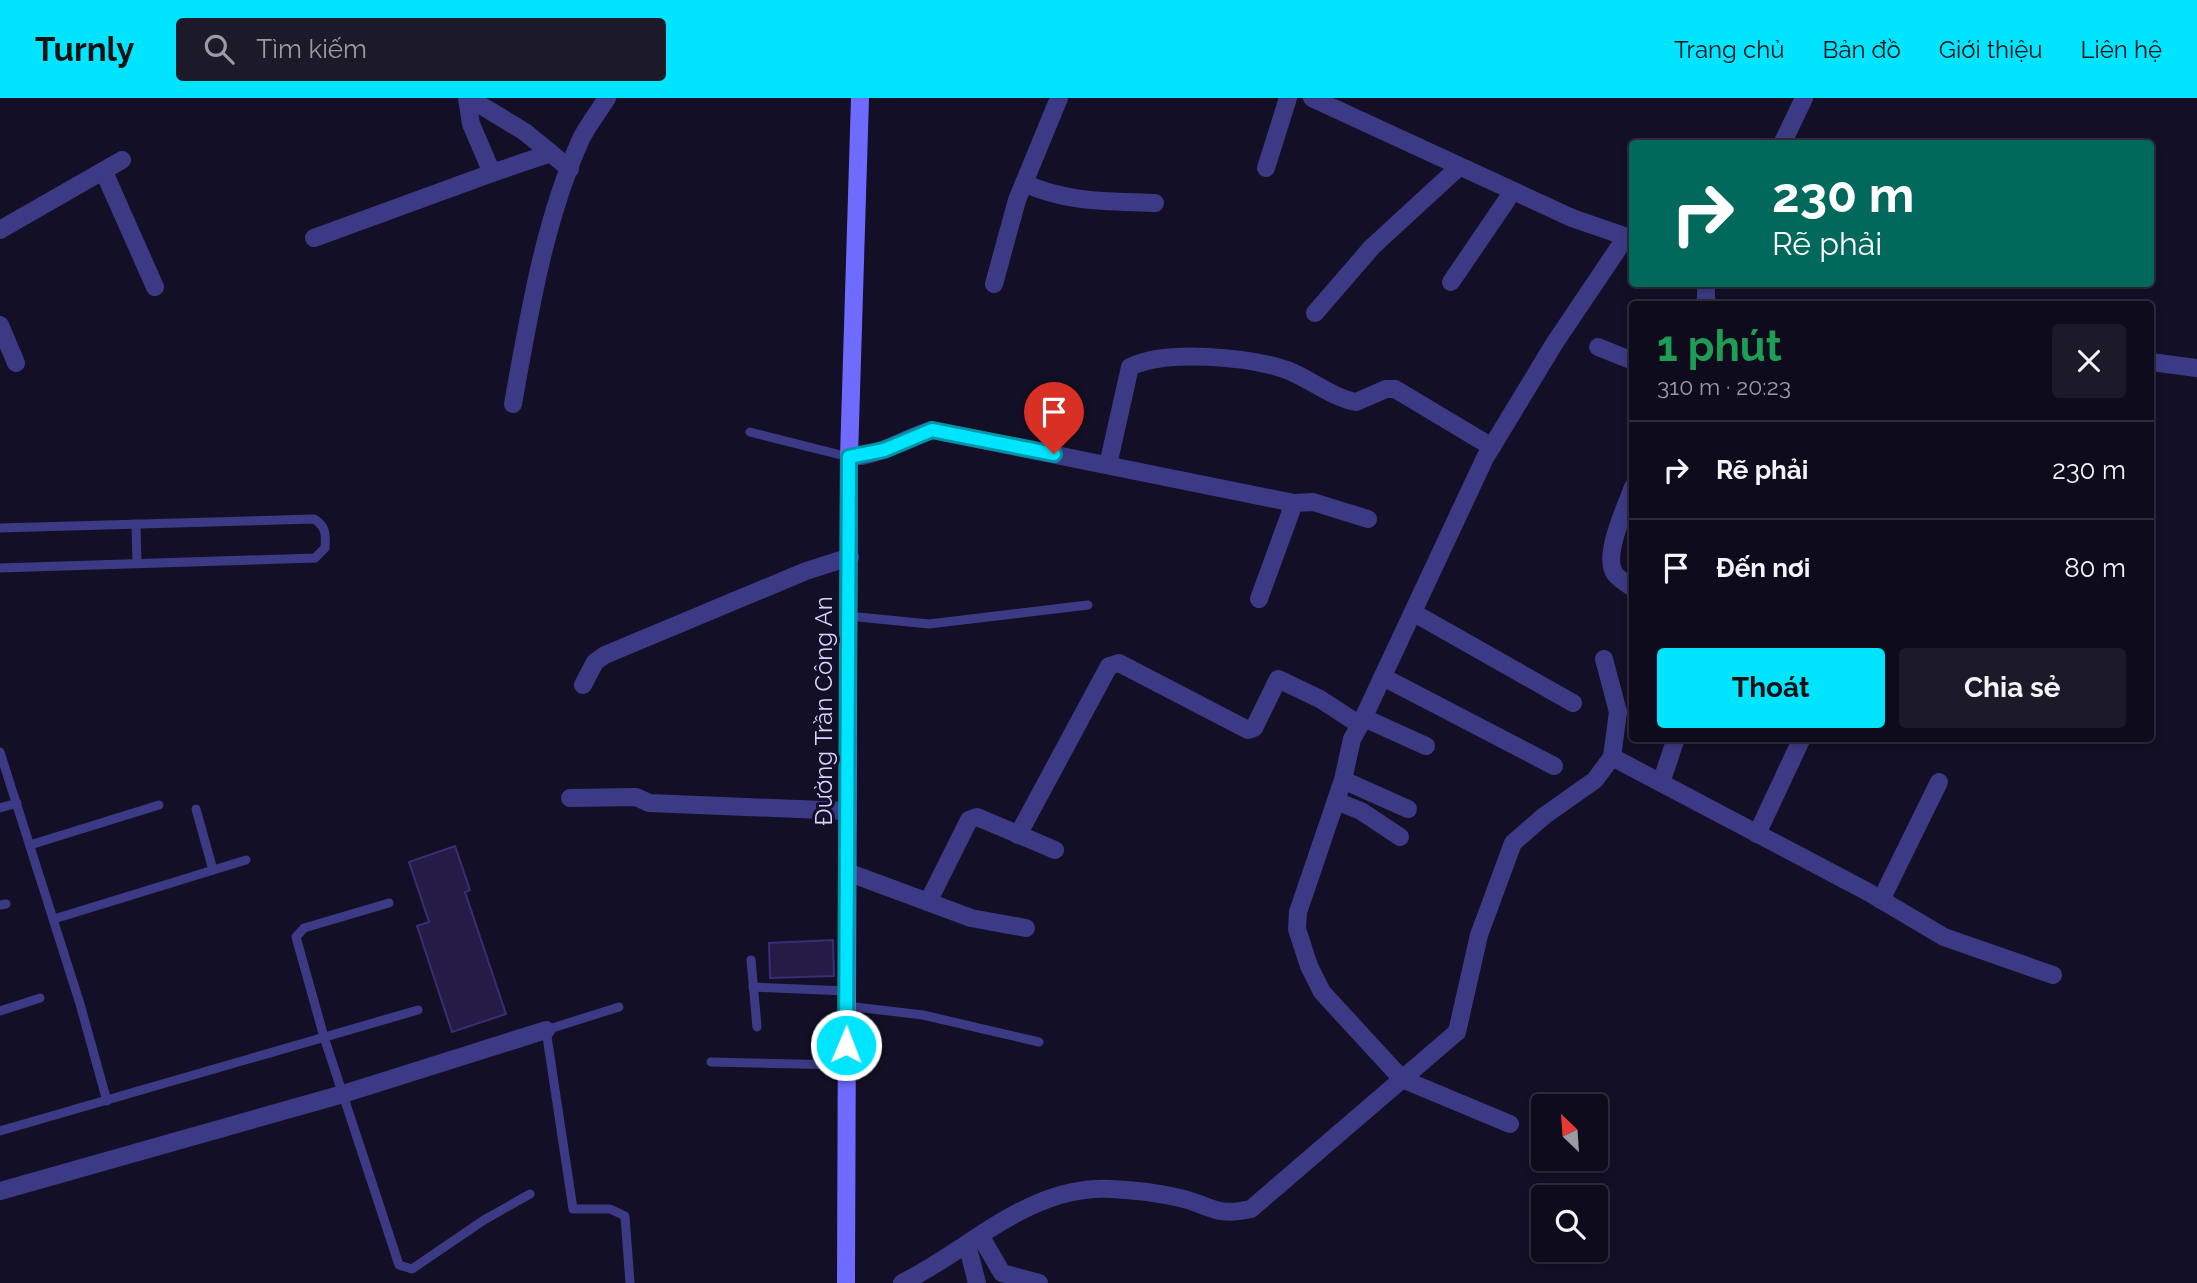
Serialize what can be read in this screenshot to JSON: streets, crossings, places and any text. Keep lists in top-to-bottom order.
{
  "streets": {
    "main road": ["Đường Trần Công An"]
  },
  "north": "top left",
  "page": {
    "header": "Turnly",
    "search": "Tìm kiếm",
    "nav": [
      "Trang chủ",
      "Bản đồ",
      "Giới thiệu",
      "Liên hệ"
    ],
    "turn": ["230 m", "Rẽ phải"],
    "heading": ["1 phút", "310 m · 20:23"],
    "list": [
      {
        "name": "Rẽ phải",
        "value": "230 m"
      },
      {
        "name": "Đến nơi",
        "value": "80 m"
      }
    ],
    "buttons": ["Thoát", "Chia sẻ"]
  }
}
